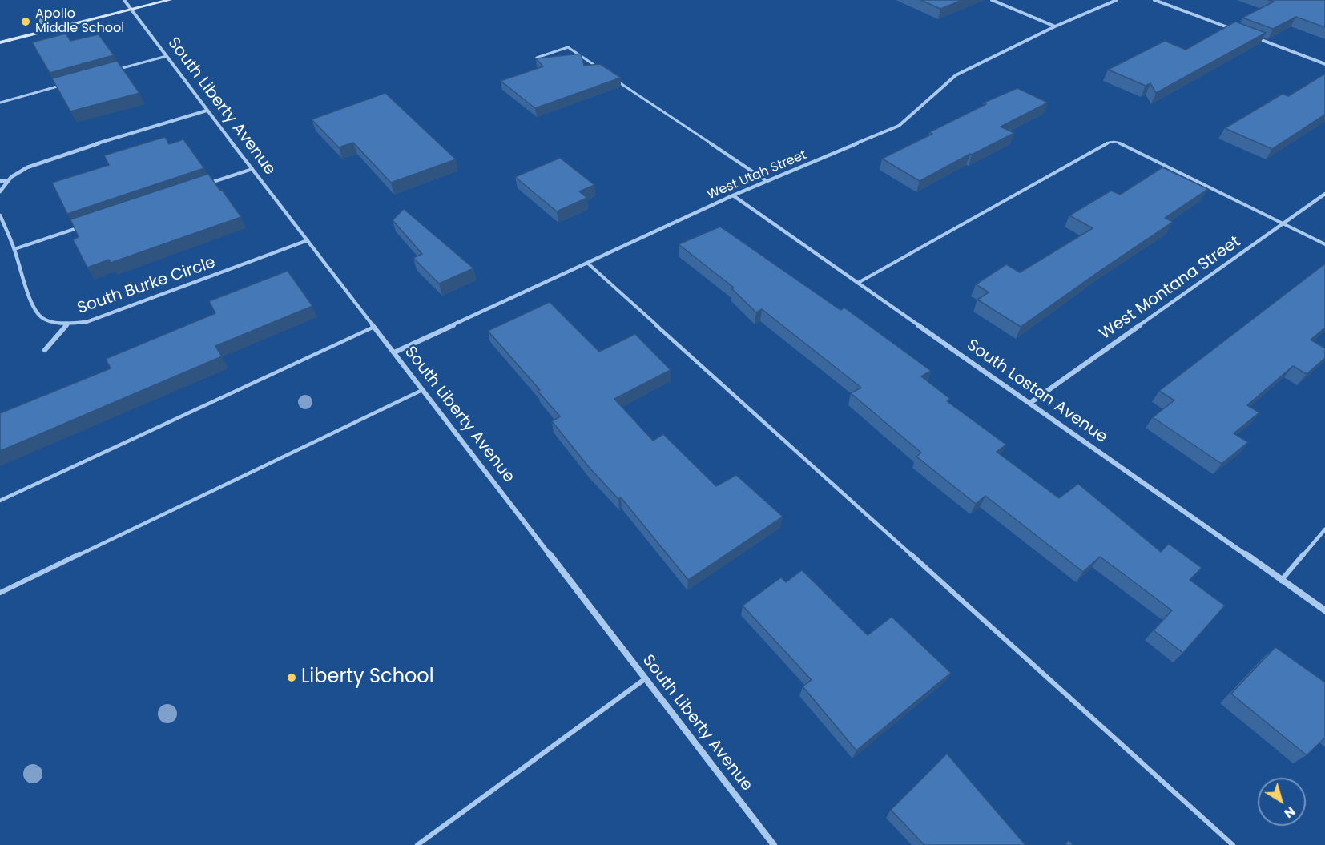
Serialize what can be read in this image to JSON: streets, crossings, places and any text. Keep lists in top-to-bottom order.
{
  "streets": {
    "street": [
      "South Liberty Avenue",
      "West Utah Street",
      "South Burke Circle",
      "West Montana Street",
      "South Lostan Avenue"
    ]
  },
  "crossings": [
    ["South Liberty Avenue", "West Utah Street"],
    ["South Liberty Avenue", "South Burke Circle"],
    ["West Utah Street", "South Lostan Avenue"],
    ["West Montana Street", "South Lostan Avenue"]
  ],
  "places": ["Apollo Middle School", "Liberty School"],
  "north": "bottom right"
}
